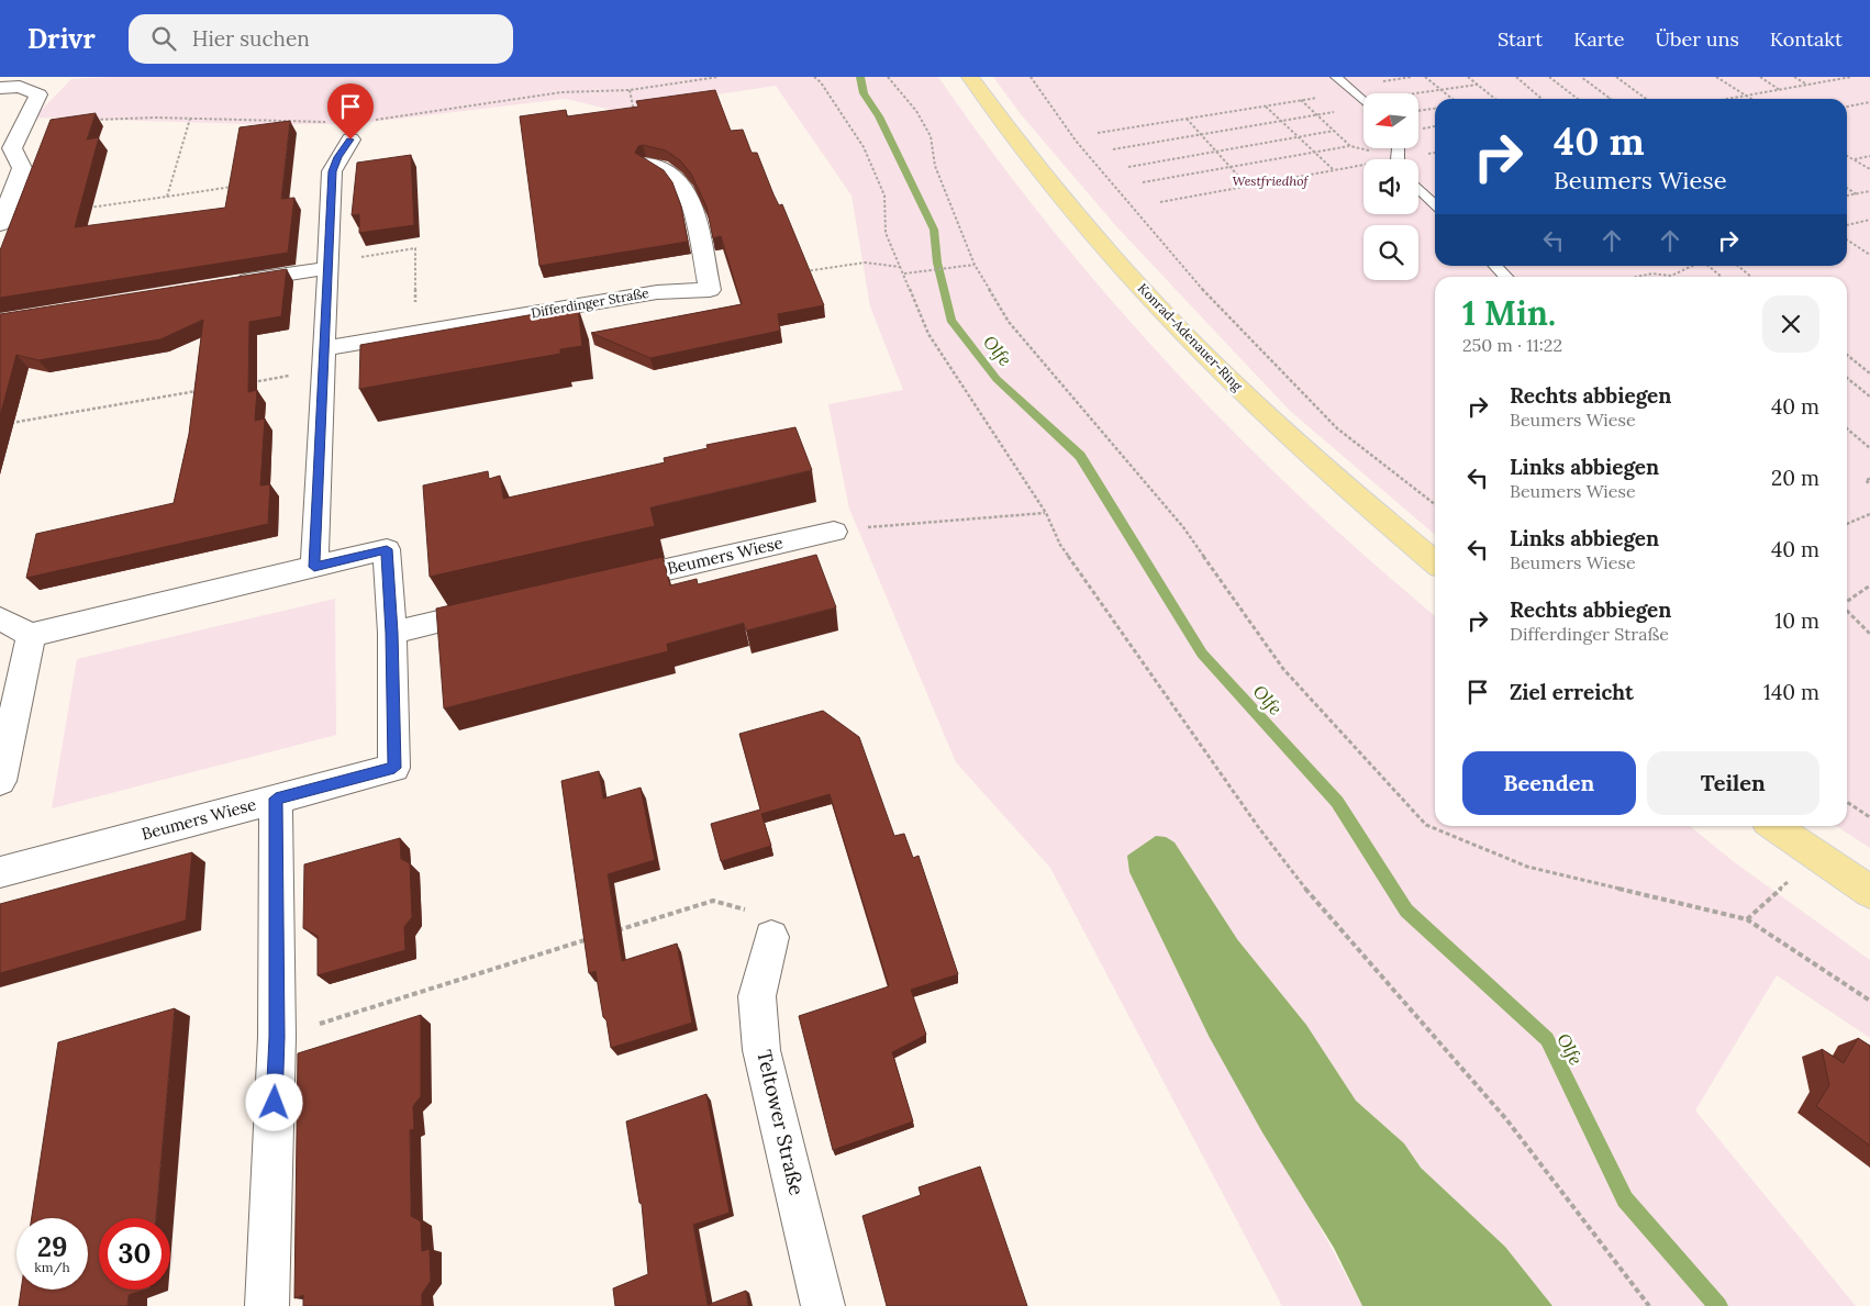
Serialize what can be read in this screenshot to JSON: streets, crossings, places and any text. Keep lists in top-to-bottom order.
{
  "streets": {
    "main road": ["Konrad-Adenauer-Ring"],
    "street": ["Differdinger Straße", "Beumers Wiese", "Teltower Straße"]
  },
  "water": ["Olfe"],
  "parks": ["Westfriedhof"],
  "north": "left",
  "page": {
    "header": "Drivr",
    "search": "Hier suchen",
    "nav": [
      "Start",
      "Karte",
      "Über uns",
      "Kontakt"
    ],
    "turn": ["40 m", "Beumers Wiese"],
    "heading": ["1 Min.", "250 m · 11:22"],
    "list": [
      {
        "name": "Rechts abbiegen",
        "note": "Beumers Wiese",
        "value": "40 m"
      },
      {
        "name": "Links abbiegen",
        "note": "Beumers Wiese",
        "value": "20 m"
      },
      {
        "name": "Links abbiegen",
        "note": "Beumers Wiese",
        "value": "40 m"
      },
      {
        "name": "Rechts abbiegen",
        "note": "Differdinger Straße",
        "value": "10 m"
      },
      {
        "name": "Ziel erreicht",
        "value": "140 m"
      }
    ],
    "buttons": ["Beenden", "Teilen"],
    "speed": "29 km/h",
    "limit": "30"
  }
}
